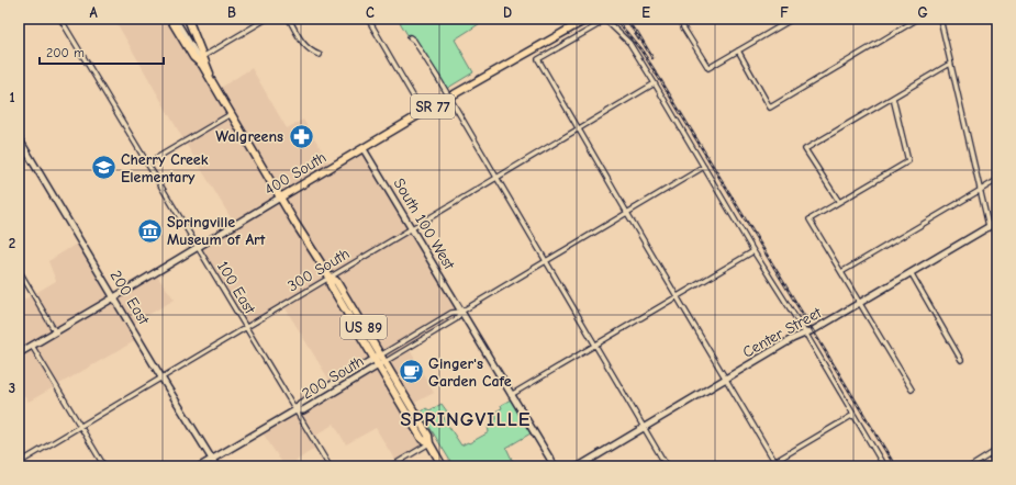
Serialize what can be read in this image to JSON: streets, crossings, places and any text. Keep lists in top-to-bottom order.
{
  "streets": {
    "main road": ["SR 77", "400 South", "US 89"],
    "street": [
      "South 100 West",
      "300 South",
      "100 East",
      "200 East",
      "Center Street",
      "200 South"
    ]
  },
  "crossings": [
    ["400 South", "South 100 West"],
    ["400 South", "100 East"],
    ["400 South", "200 East"],
    ["400 South", "US 89"],
    ["South 100 West", "300 South"],
    ["South 100 West", "200 South"],
    ["300 South", "100 East"],
    ["300 South", "200 East"],
    ["300 South", "US 89"],
    ["100 East", "200 South"],
    ["US 89", "200 South"]
  ],
  "districts": ["SPRINGVILLE"],
  "places": {
    "pharmacy": ["Walgreens"],
    "school or university": ["Cherry Creek Elementary"],
    "museum": ["Springville Museum of Art"],
    "cafe": ["Ginger's Garden Cafe"]
  },
  "scale_bar": "200 m",
  "grid": {
    "columns": [
      "A",
      "B",
      "C",
      "D",
      "E",
      "F",
      "G"
    ],
    "rows": ["1", "2", "3"]
  }
}
